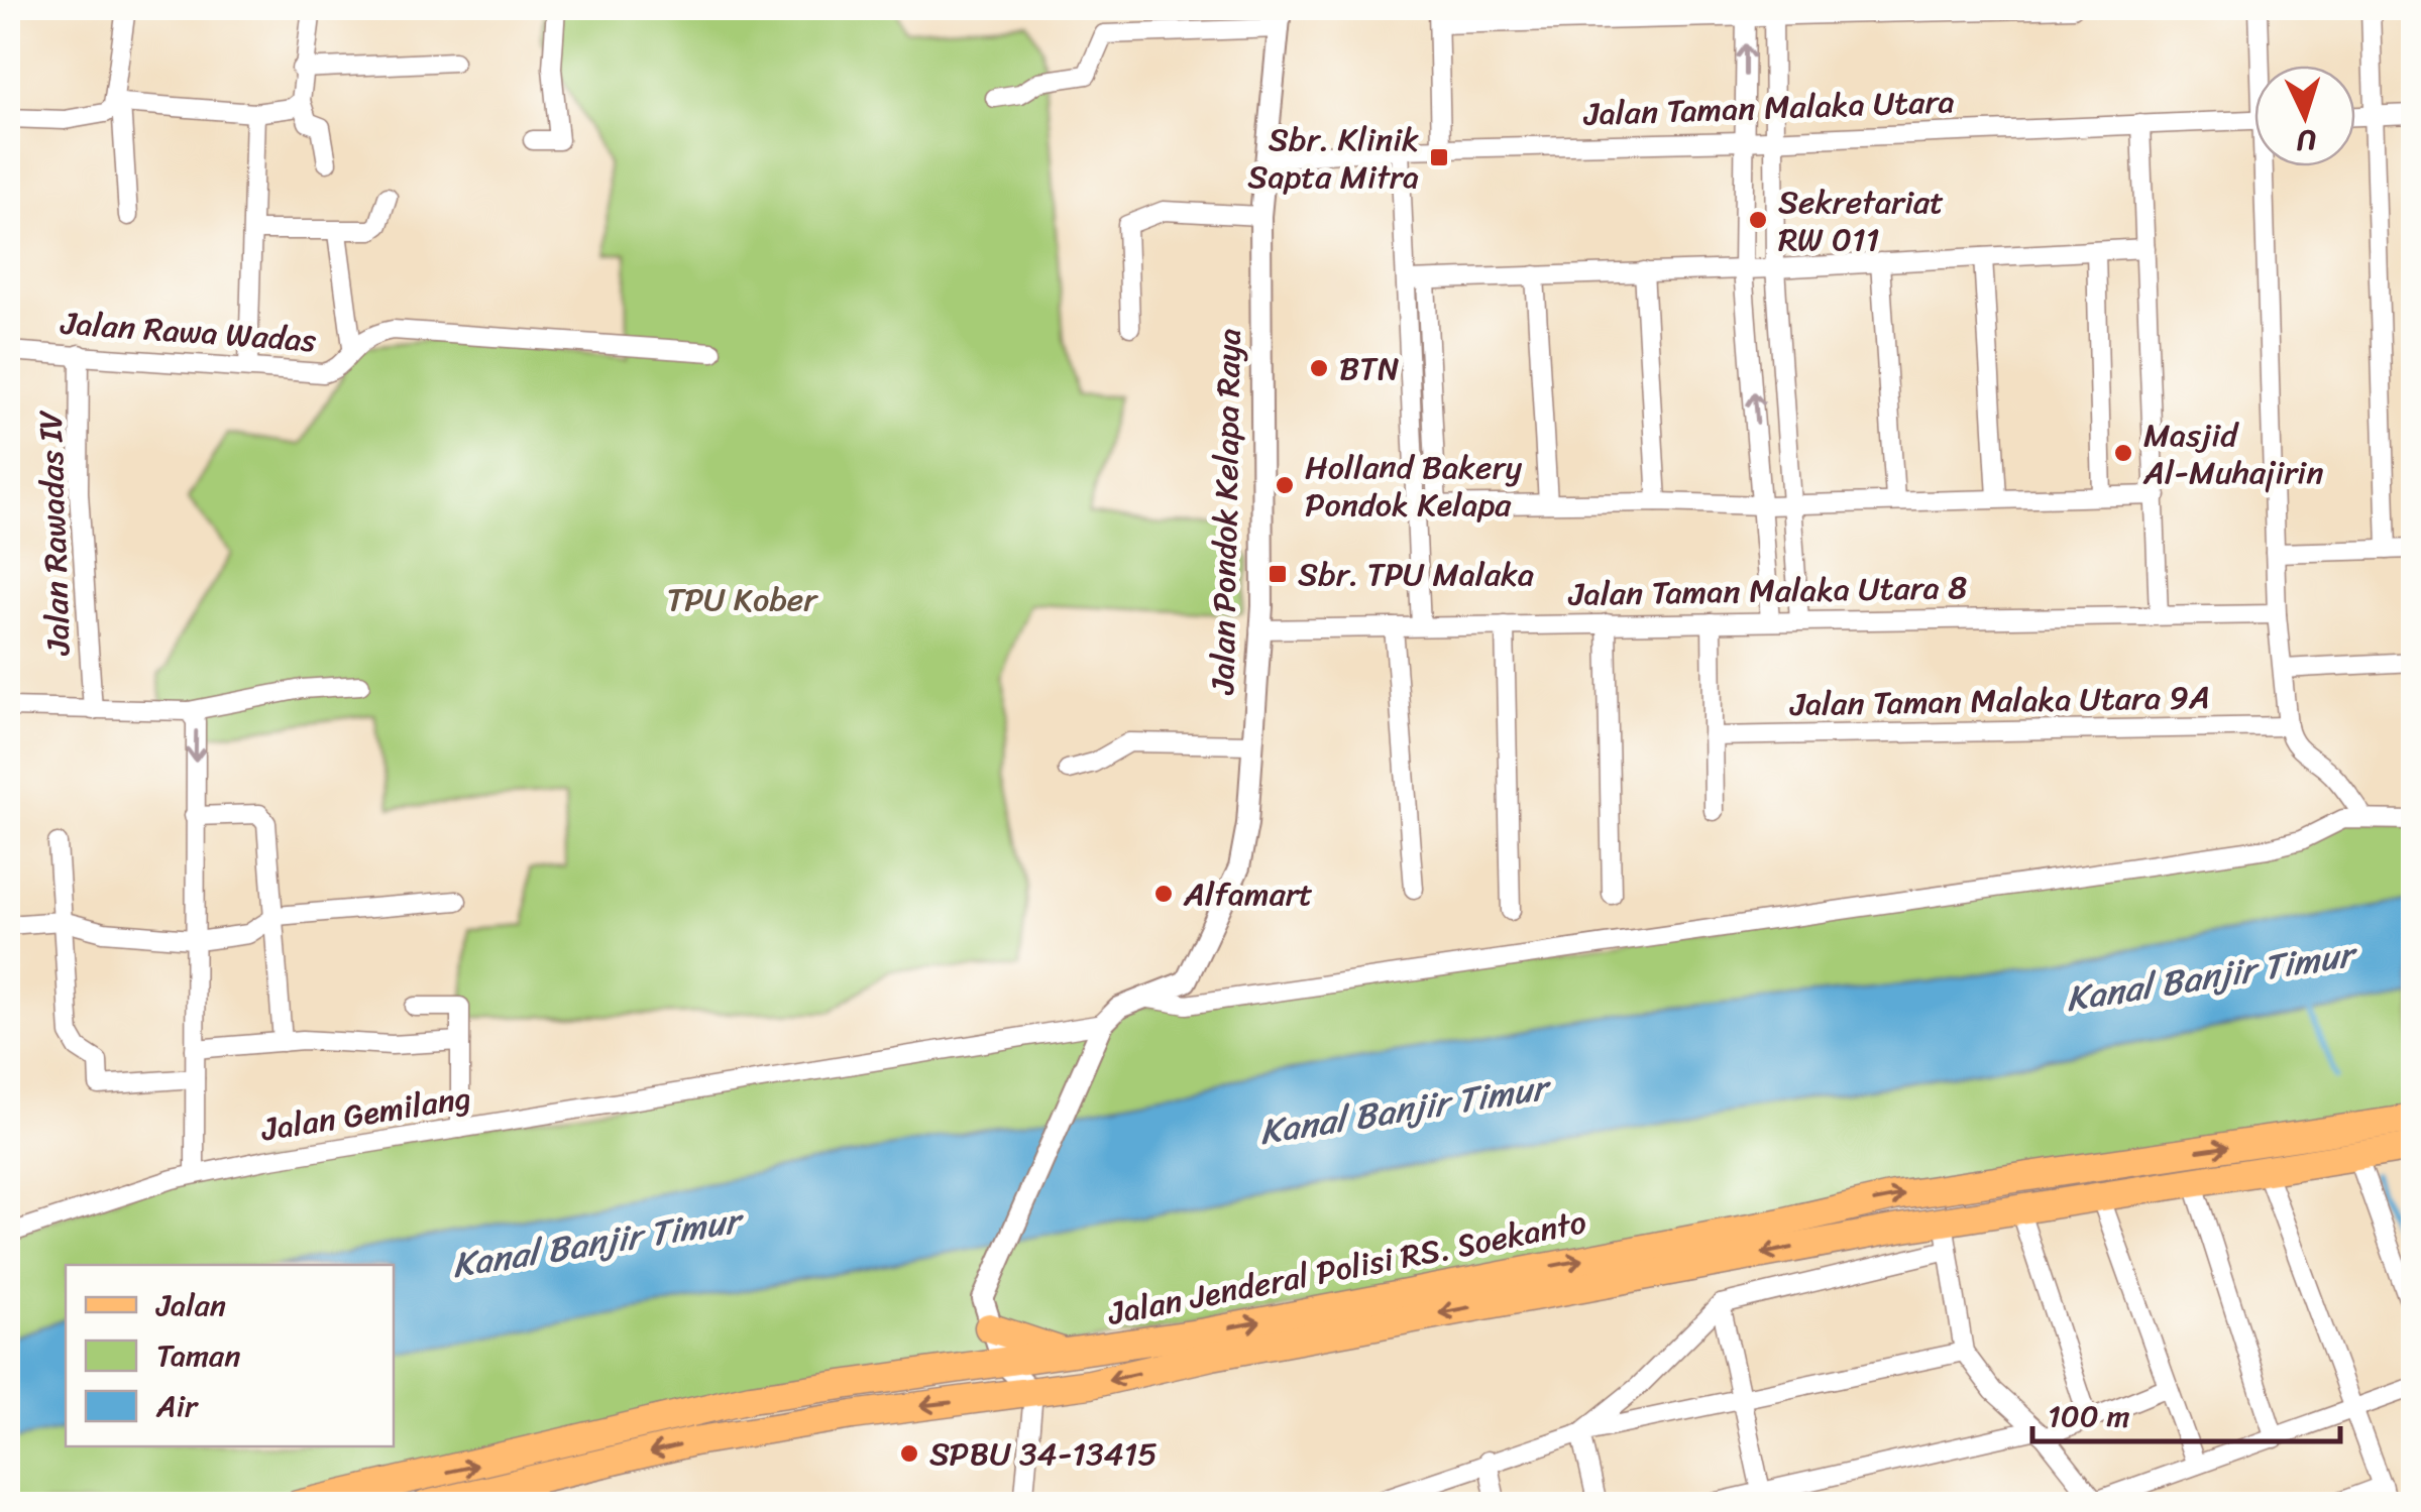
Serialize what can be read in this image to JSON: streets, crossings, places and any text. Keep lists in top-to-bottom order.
{
  "streets": {
    "main road": ["Jalan Jenderal Polisi RS. Soekanto"],
    "street": [
      "Jalan Taman Malaka Utara",
      "Jalan Rawa Wadas",
      "Jalan Pondok Kelapa Raya",
      "Jalan Rawadas IV",
      "Jalan Taman Malaka Utara 8",
      "Jalan Taman Malaka Utara 9A",
      "Jalan Gemilang"
    ]
  },
  "crossings": [
    ["Jalan Taman Malaka Utara", "Jalan Pondok Kelapa Raya"],
    ["Jalan Rawa Wadas", "Jalan Rawadas IV"],
    ["Jalan Pondok Kelapa Raya", "Jalan Taman Malaka Utara 8"],
    ["Jalan Pondok Kelapa Raya", "Jalan Gemilang"]
  ],
  "water": ["Kanal Banjir Timur"],
  "parks": ["TPU Kober"],
  "places": {
    "transit": ["Sbr. Klinik Sapta Mitra", "Sbr. TPU Malaka"],
    "other": [
      "Sekretariat RW 011",
      "BTN",
      "Masjid Al-Muhajirin",
      "Holland Bakery Pondok Kelapa",
      "Alfamart",
      "SPBU 34-13415"
    ]
  },
  "legend": ["Jalan", "Taman", "Air"],
  "scale_bar": "100 m",
  "north": "bottom"
}
